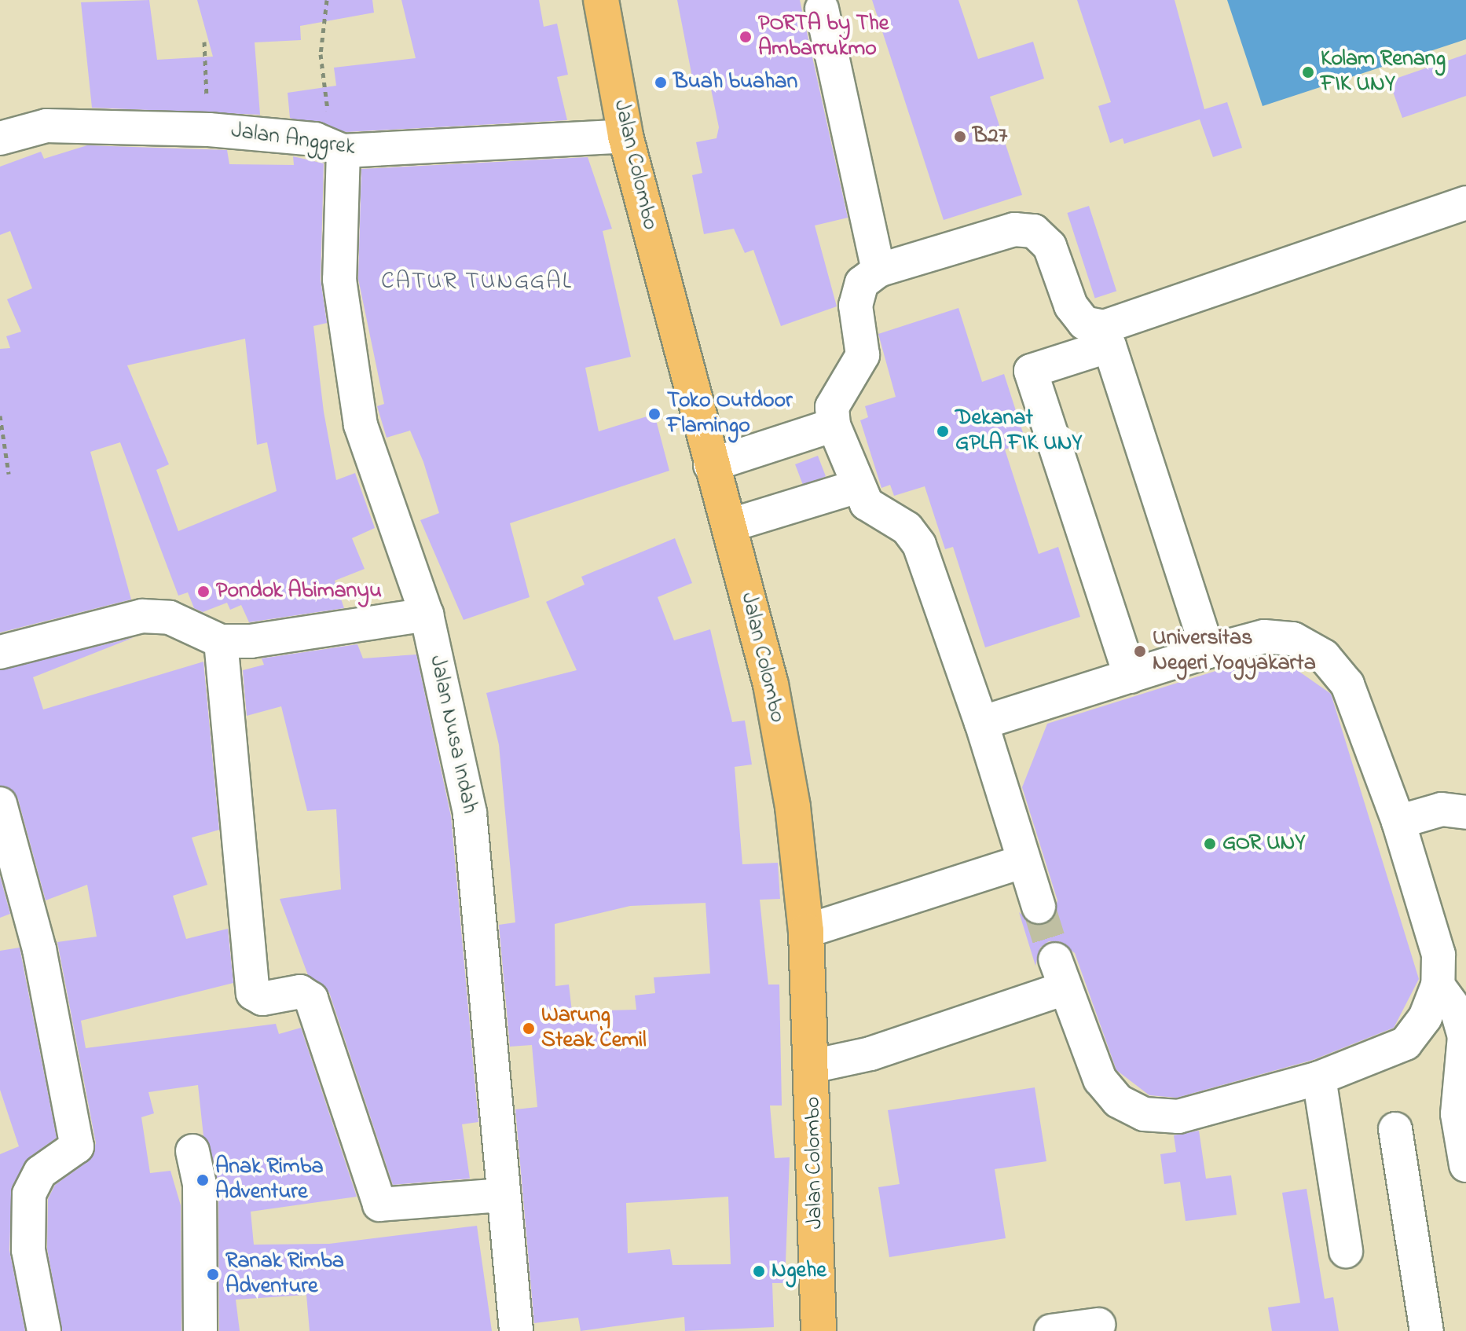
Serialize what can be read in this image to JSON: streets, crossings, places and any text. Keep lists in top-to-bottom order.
{
  "streets": {
    "main road": ["Jalan Colombo"],
    "street": ["Jalan Anggrek", "Jalan Nusa Indah"]
  },
  "crossings": [
    ["Jalan Anggrek", "Jalan Colombo"],
    ["Jalan Anggrek", "Jalan Nusa Indah"]
  ],
  "districts": ["CATUR TUNGGAL"],
  "places": [
    "PORTA by The Ambarrukmo",
    "Kolam Renang FIK UNY",
    "Buah buahan",
    "B27",
    "Toko Outdoor Flamingo",
    "Dekanat GPLA FIK UNY",
    "Pondok Abimanyu",
    "Universitas Negeri Yogyakarta",
    "GOR UNY",
    "Warung Steak Cemil",
    "Anak Rimba Adventure",
    "Ngehe",
    "Ranak Rimba Adventure"
  ]
}
